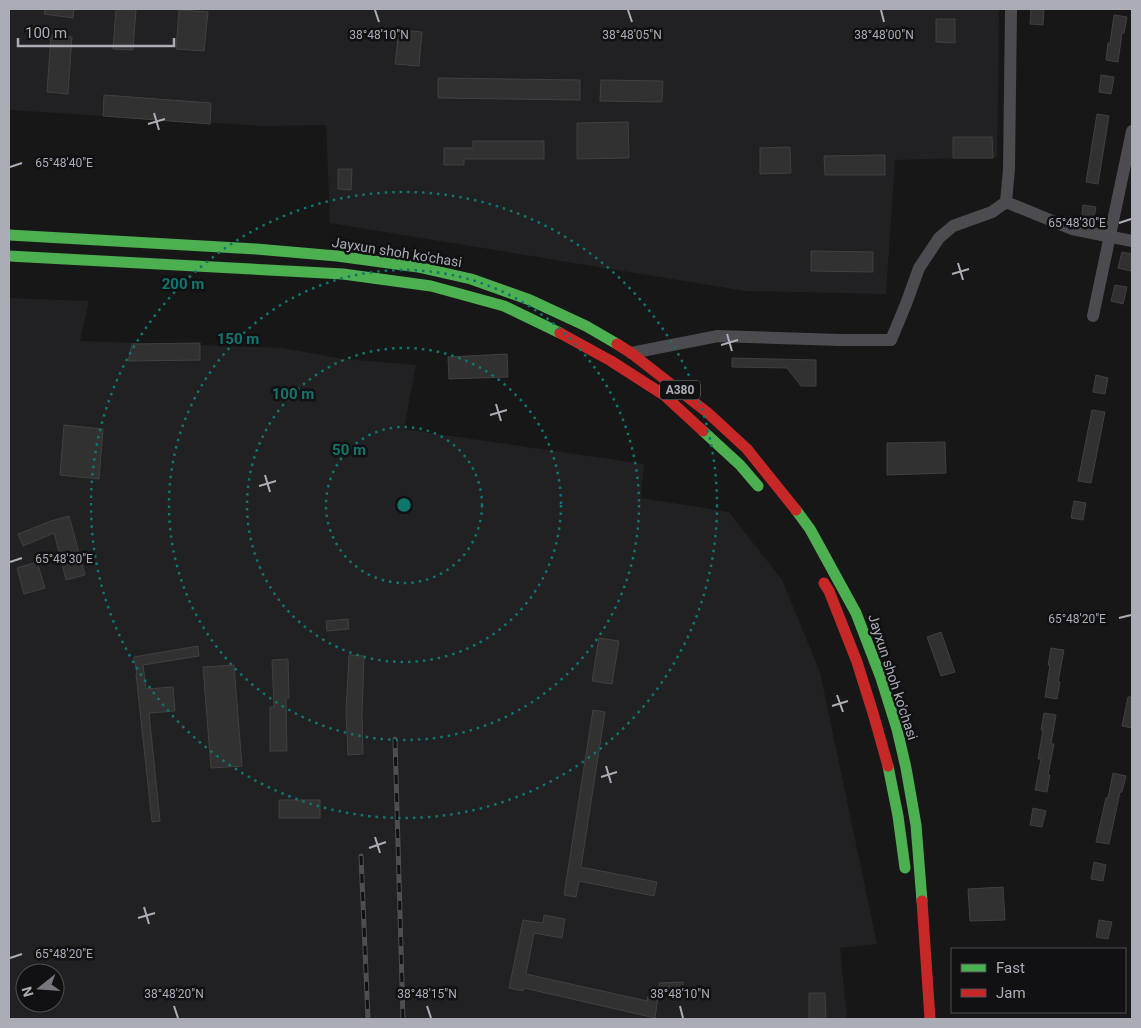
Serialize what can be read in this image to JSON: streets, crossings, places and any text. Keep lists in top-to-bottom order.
{
  "streets": {
    "highway": ["Jayxun shoh ko'chasi", "A380"]
  },
  "legend": ["Fast", "Jam"],
  "scale_bar": "100 m",
  "north": "left",
  "coordinates": [
    "38°48'10\"N",
    "38°48'05\"N",
    "38°48'00\"N",
    "65°48'40\"E",
    "65°48'30\"E",
    "65°48'20\"E",
    "38°48'20\"N",
    "38°48'15\"N"
  ],
  "rings": [
    "200 m",
    "150 m",
    "100 m",
    "50 m"
  ]
}
